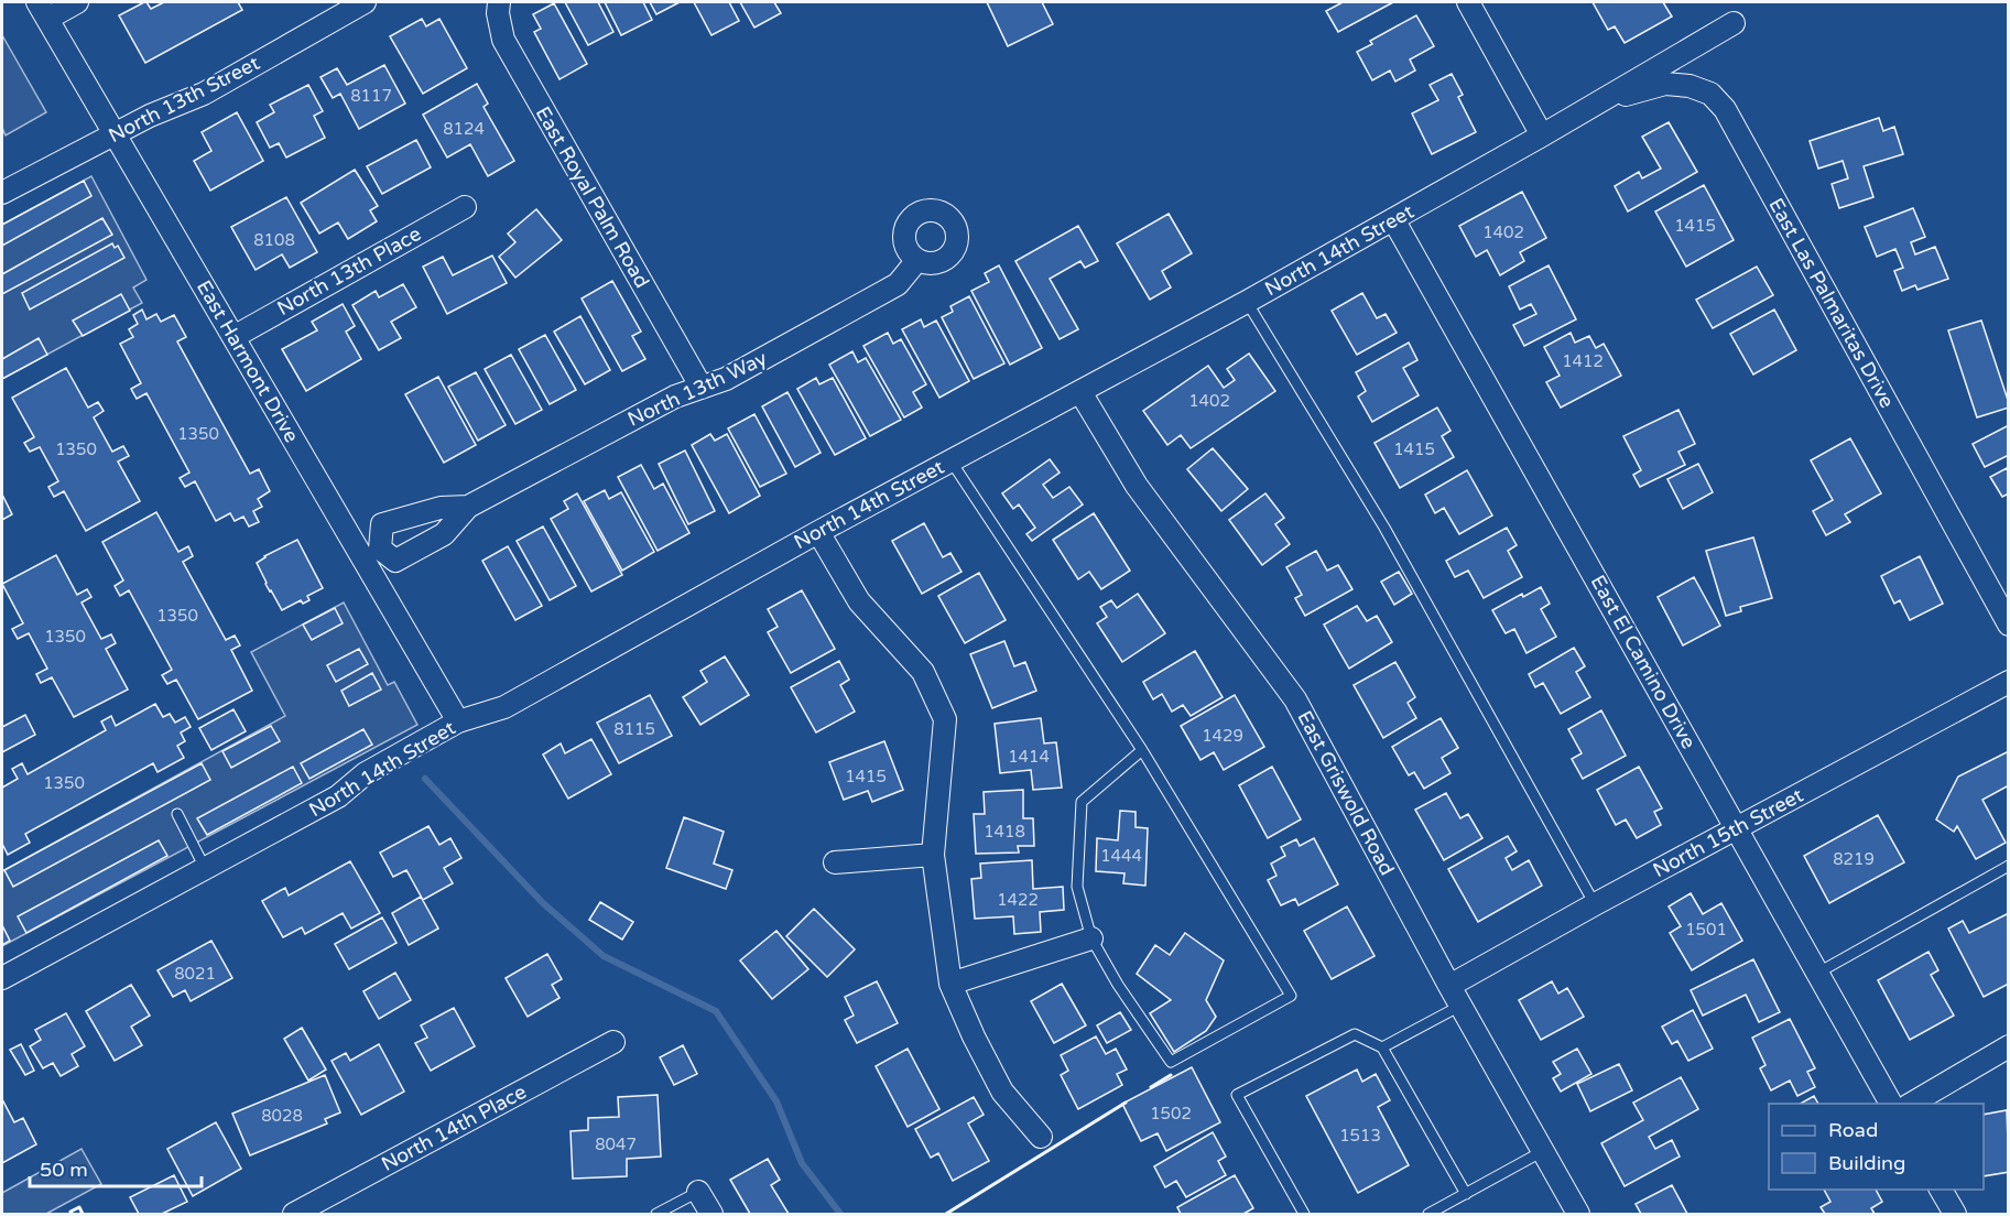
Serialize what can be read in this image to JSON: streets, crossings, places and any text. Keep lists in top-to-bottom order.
{
  "streets": {
    "street": [
      "North 13th Street",
      "East Royal Palm Road",
      "North 14th Street",
      "North 13th Place",
      "East Las Palmaritas Drive",
      "East Harmont Drive",
      "North 13th Way",
      "East El Camino Drive",
      "East Griswold Road",
      "North 15th Street",
      "North 14th Place"
    ]
  },
  "crossings": [
    ["North 13th Street", "East Harmont Drive"],
    ["East Royal Palm Road", "North 13th Way"],
    ["North 14th Street", "East Las Palmaritas Drive"],
    ["North 14th Street", "East Harmont Drive"],
    ["North 14th Street", "East El Camino Drive"],
    ["North 14th Street", "East Griswold Road"],
    ["North 13th Place", "East Harmont Drive"],
    ["East Harmont Drive", "North 13th Way"],
    ["East El Camino Drive", "North 15th Street"],
    ["East Griswold Road", "North 15th Street"]
  ],
  "house_numbers": [
    "8117",
    "8124",
    "1415",
    "1402",
    "8108",
    "1412",
    "1402",
    "1350",
    "1350",
    "1415",
    "1350",
    "1350",
    "8115",
    "1429",
    "1414",
    "1415",
    "1350",
    "1418",
    "1444",
    "8219",
    "1422",
    "1501",
    "8021",
    "1502",
    "8028",
    "1513",
    "8047"
  ],
  "legend": ["Road", "Building"],
  "scale_bar": "50 m"
}
